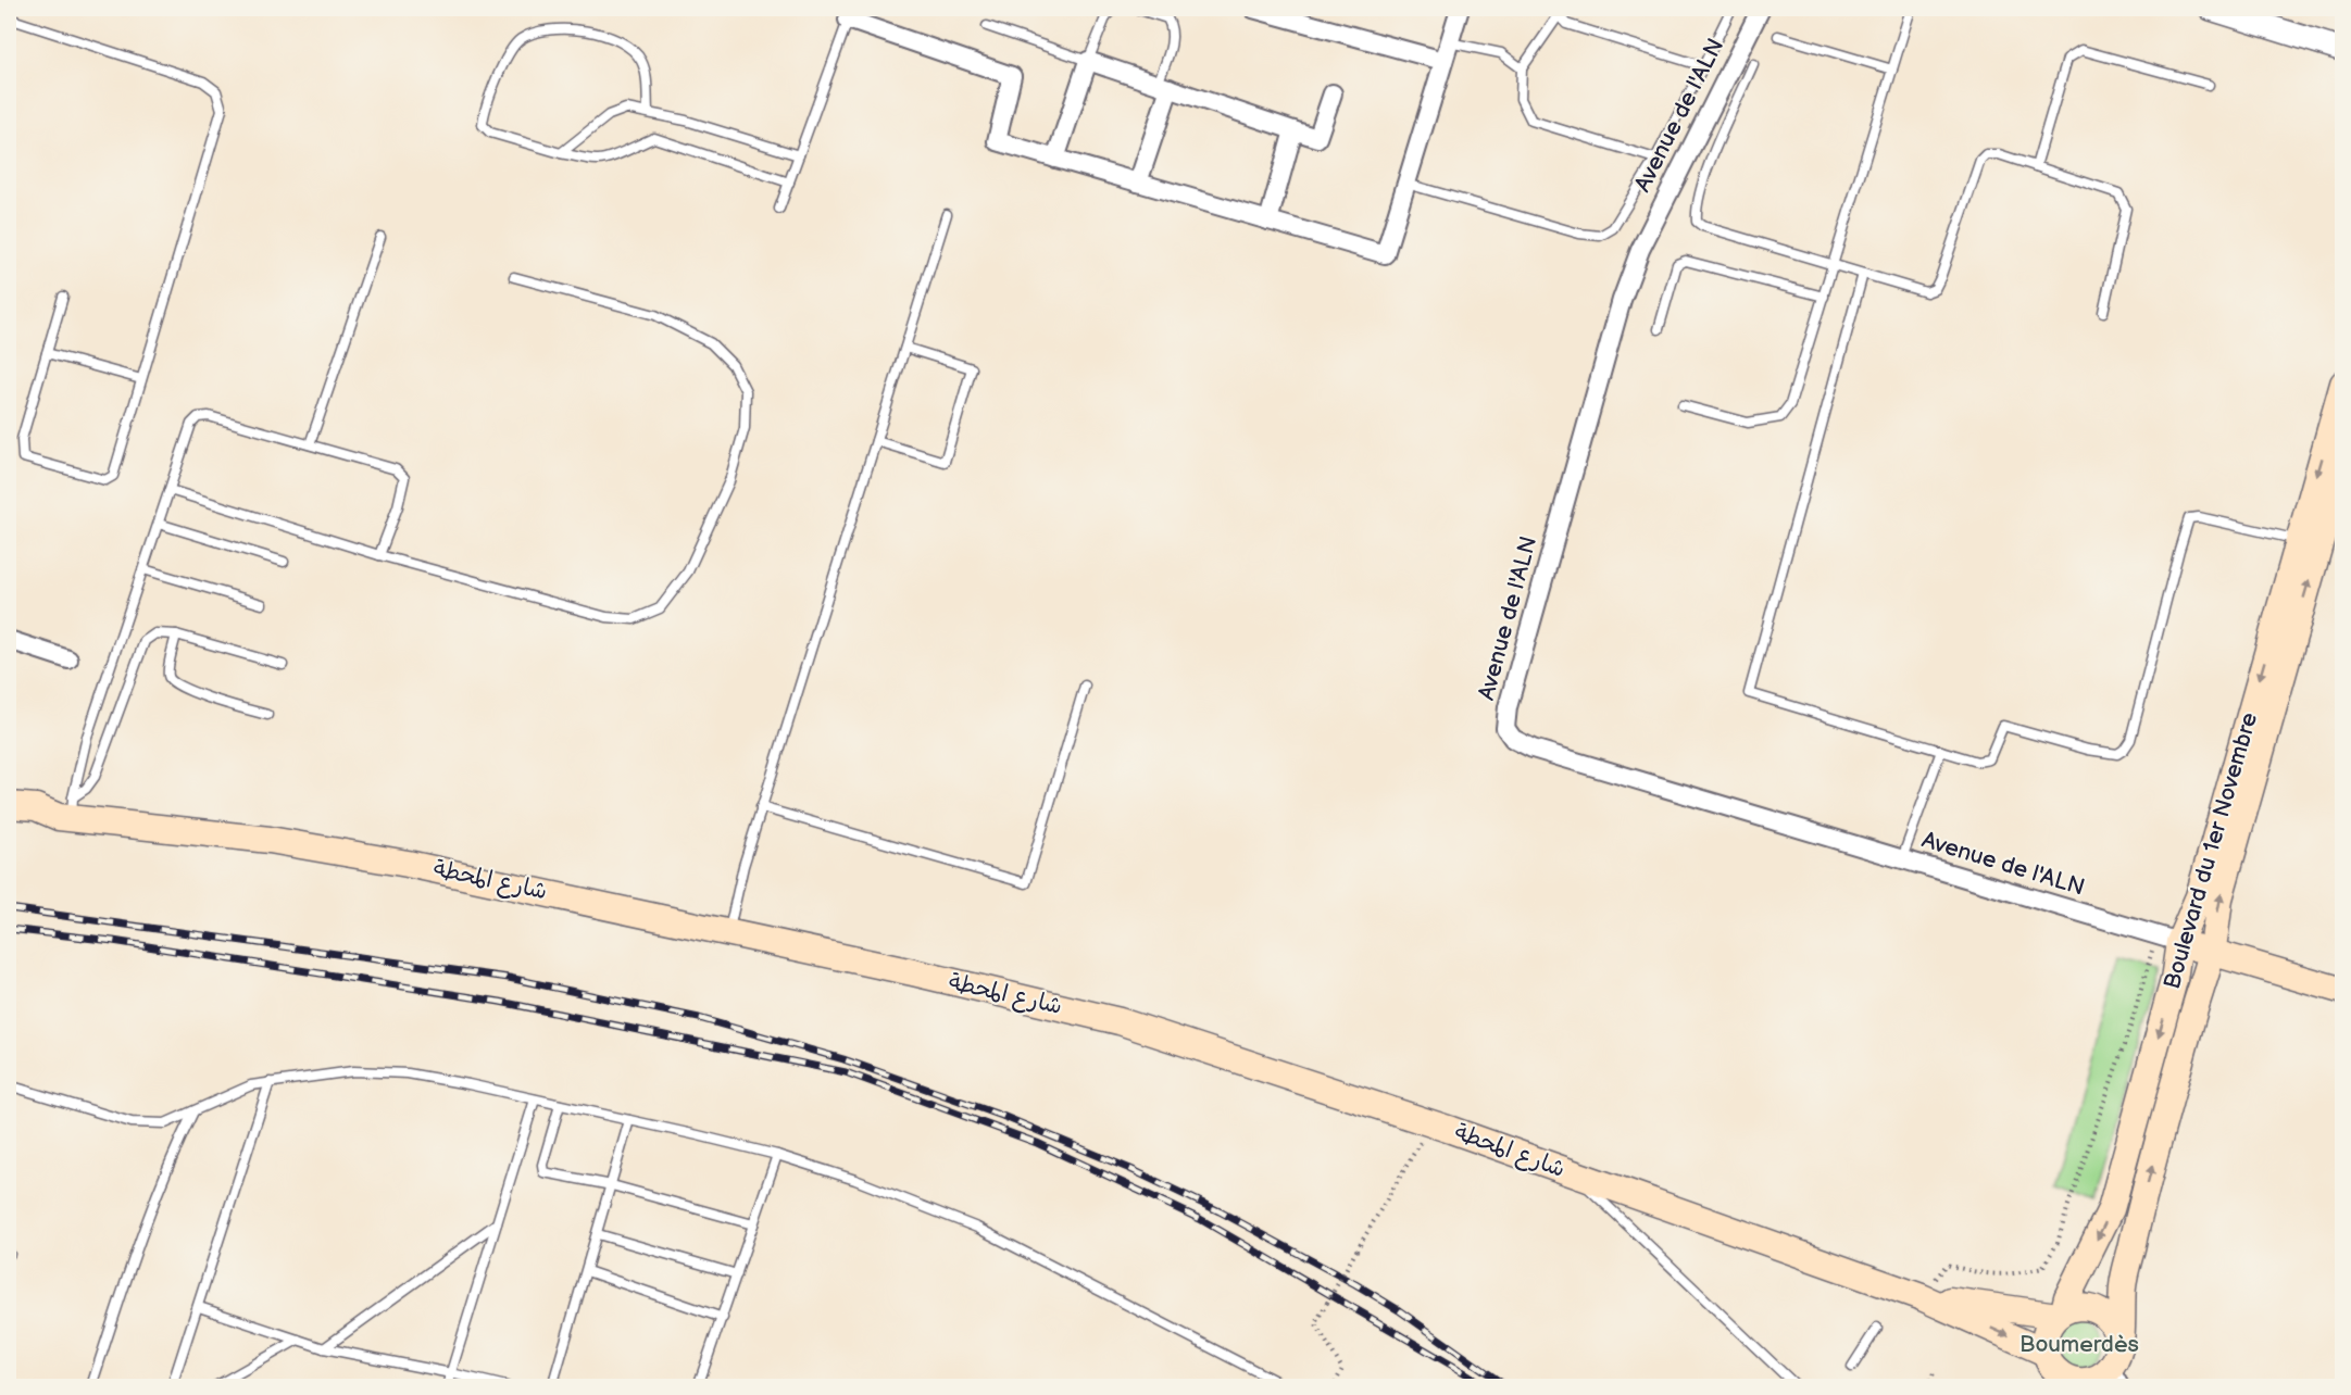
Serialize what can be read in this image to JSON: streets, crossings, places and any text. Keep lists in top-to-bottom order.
{
  "streets": {
    "main road": ["Boulevard du 1er Novembre", "شارع المحطة"],
    "street": ["Avenue de l'ALN"]
  },
  "crossings": [
    ["Avenue de l'ALN", "Boulevard du 1er Novembre"]
  ],
  "parks": ["Boumerdès"]
}
